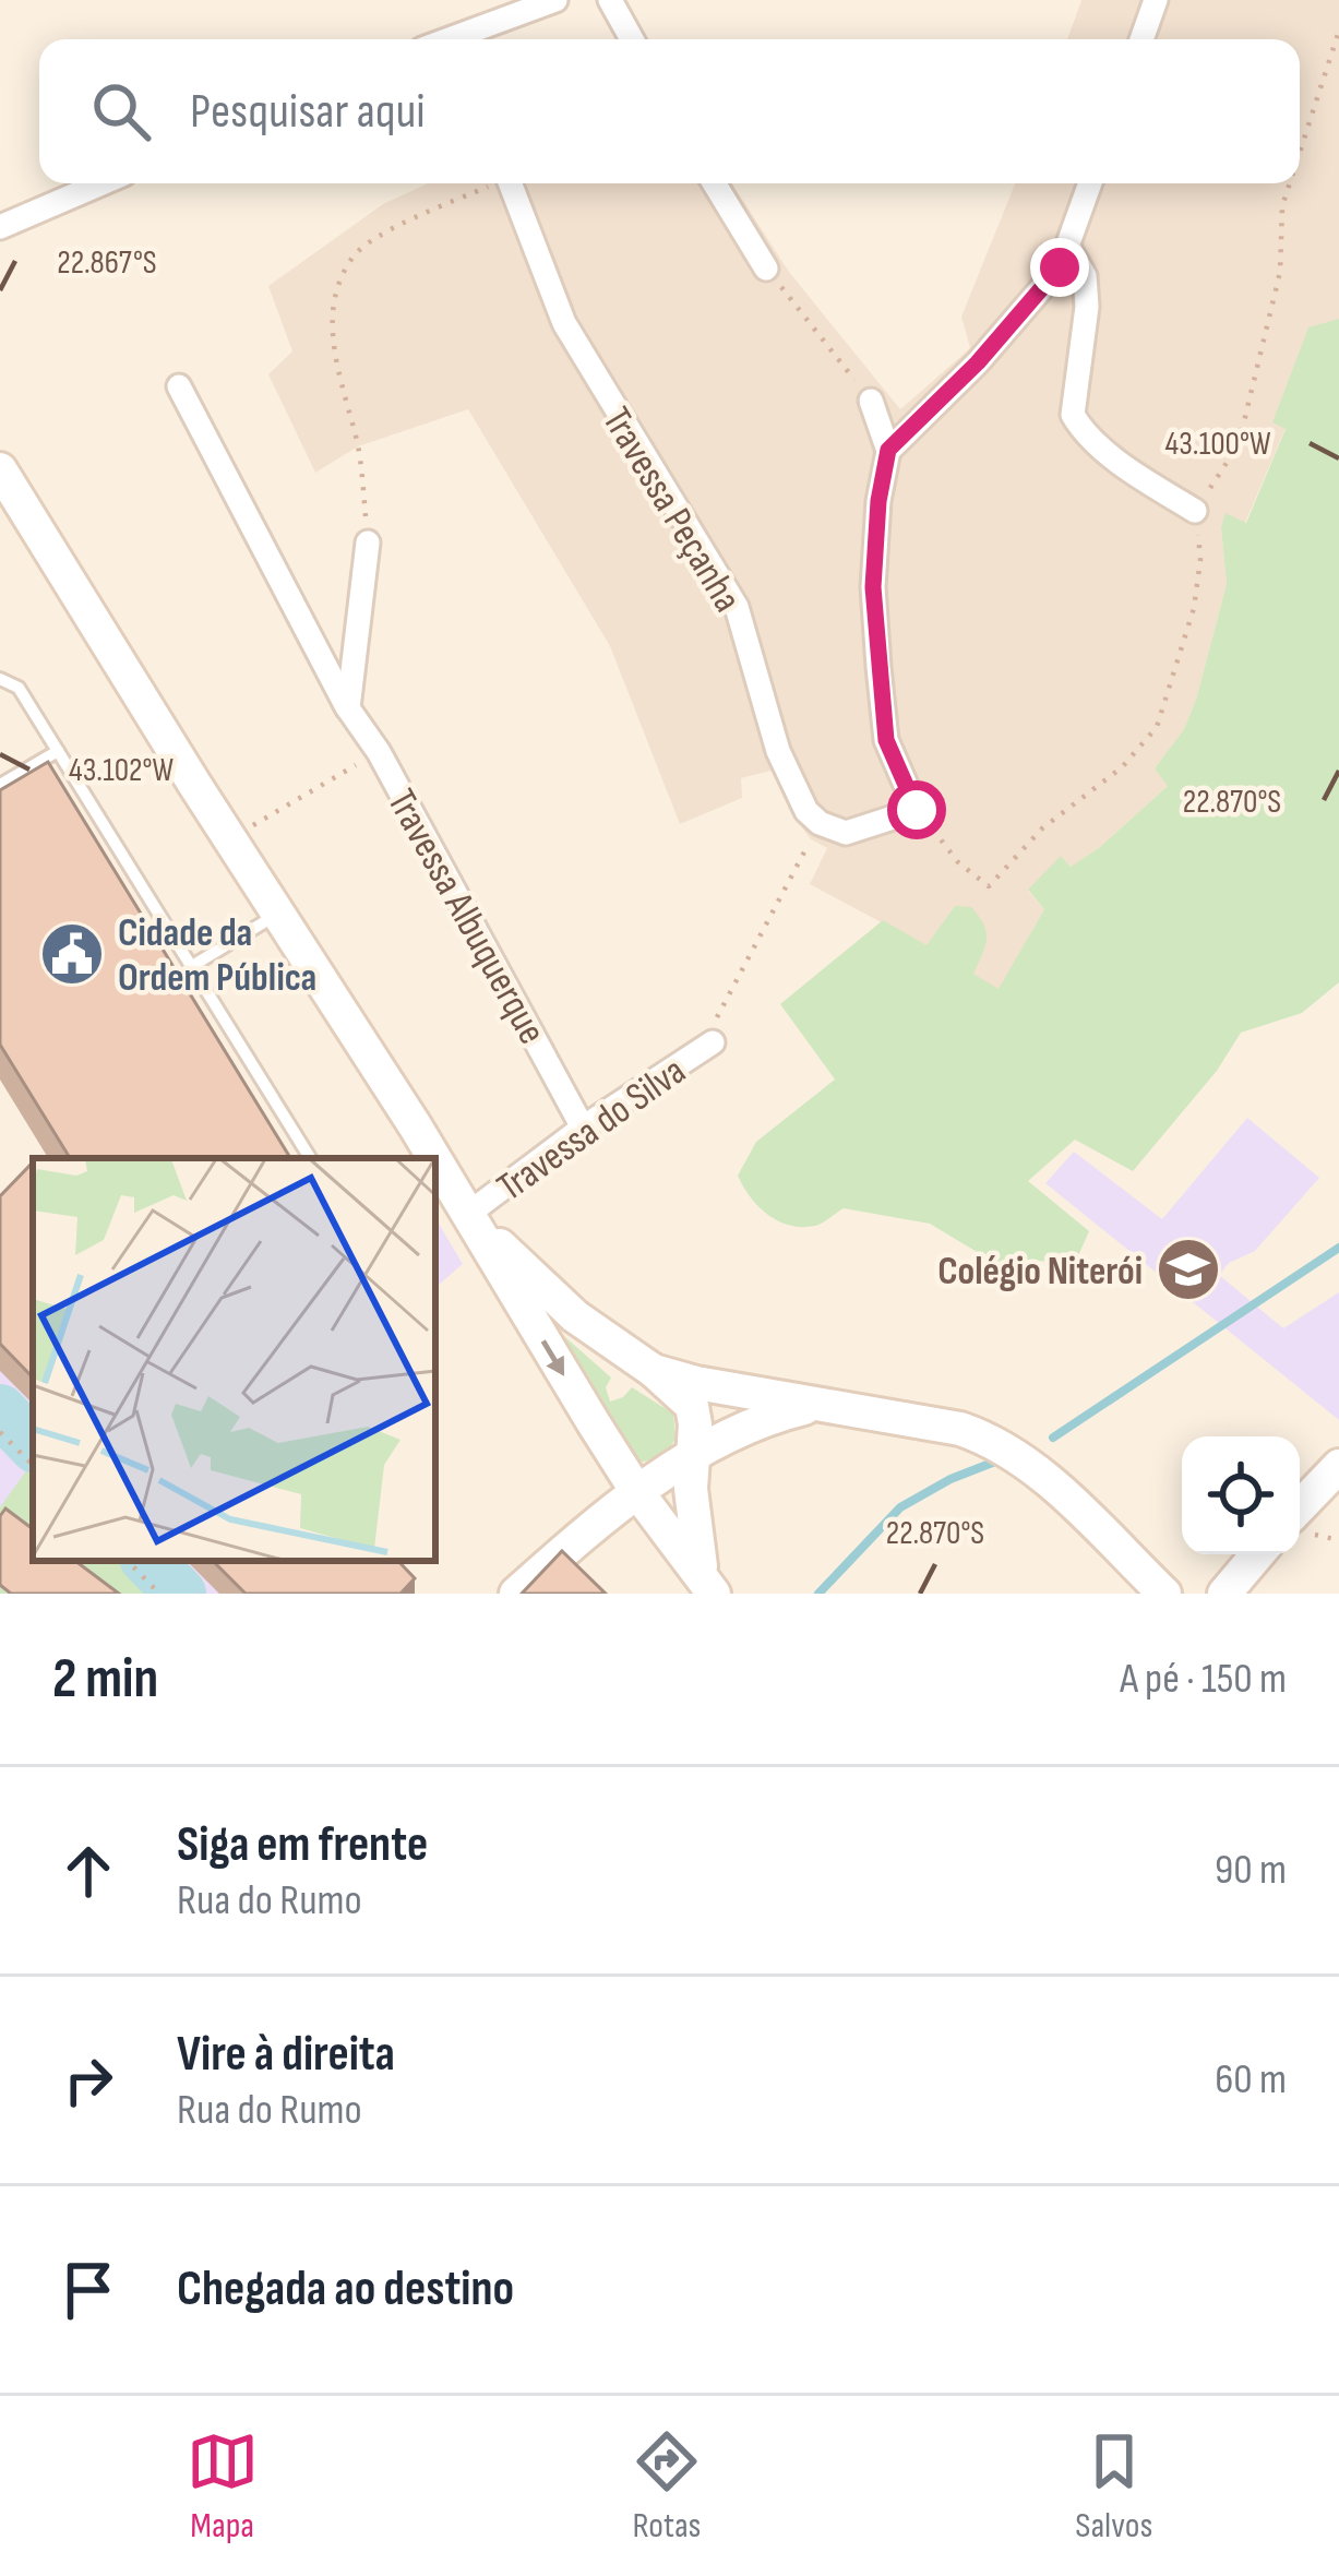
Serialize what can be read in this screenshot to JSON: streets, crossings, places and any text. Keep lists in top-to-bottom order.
{
  "streets": {
    "street": ["Travessa Peçanha", "Travessa Albuquerque", "Travessa do Silva"]
  },
  "crossings": [
    ["Travessa Albuquerque", "Travessa do Silva"]
  ],
  "places": {
    "public building": ["Cidade da Ordem Pública"],
    "school or university": ["Colégio Niterói"]
  },
  "page": {
    "search": "Pesquisar aqui",
    "heading": ["2 min", "A pé · 150 m"],
    "list": [
      ["Siga em frente", "Rua do Rumo", "90 m"],
      ["Vire à direita", "Rua do Rumo", "60 m"],
      "Chegada ao destino"
    ],
    "nav": ["Mapa", "Rotas", "Salvos"]
  },
  "coordinates": [
    "22.867°S",
    "43.100°W",
    "43.102°W",
    "22.870°S"
  ]
}
